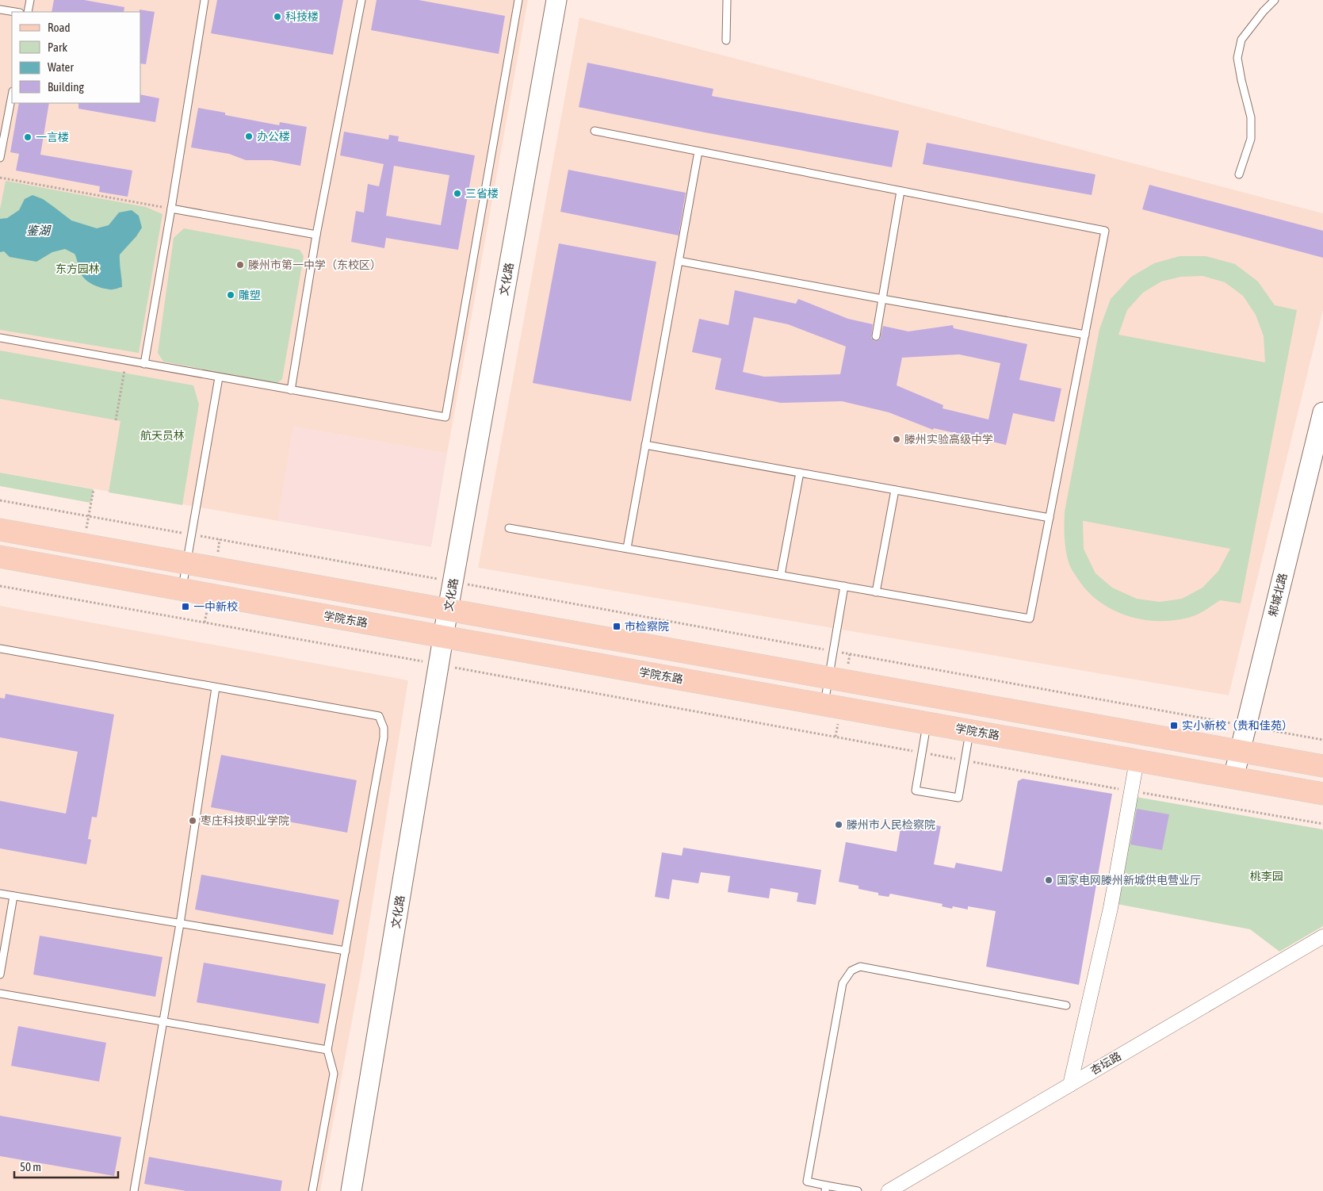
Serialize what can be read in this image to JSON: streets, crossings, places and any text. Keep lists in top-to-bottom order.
{
  "streets": {
    "main road": ["学院东路"],
    "street": ["文化路", "邾城北路", "杏坛路"]
  },
  "crossings": [
    ["文化路", "学院东路"],
    ["邾城北路", "学院东路"]
  ],
  "water": ["鉴湖"],
  "parks": ["东方园林", "航天员林", "桃李园"],
  "places": {
    "other": [
      "科技楼",
      "办公楼",
      "一言楼",
      "三省楼",
      "滕州市第一中学（东校区）",
      "雕塑",
      "滕州实验高级中学",
      "枣庄科技职业学院",
      "滕州市人民检察院",
      "国家电网滕州新城供电营业厅"
    ],
    "transit": ["一中新校", "市检察院", "实小新校（贵和佳苑）"]
  },
  "legend": [
    "Road",
    "Park",
    "Water",
    "Building"
  ],
  "scale_bar": "50 m"
}
